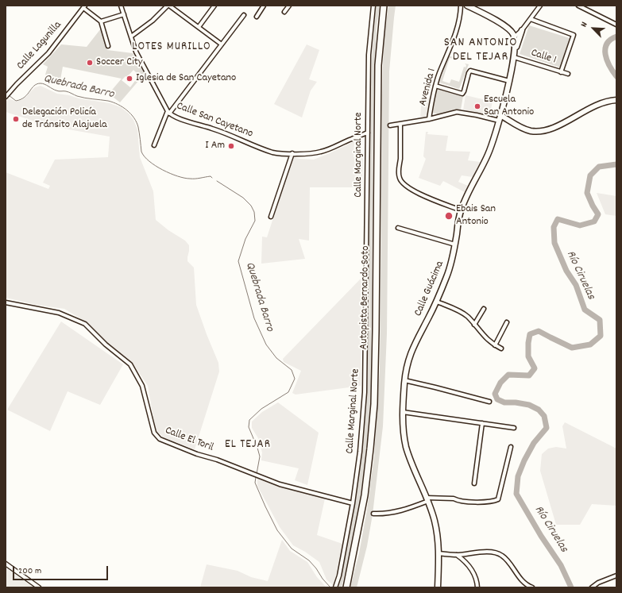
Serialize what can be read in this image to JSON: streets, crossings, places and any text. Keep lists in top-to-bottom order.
{
  "streets": {
    "highway": ["Autopista Bernardo Soto"],
    "main road": ["Calle Guácima"],
    "street": [
      "Calle Lagunilla",
      "Calle 1",
      "Avenida 1",
      "Calle San Cayetano",
      "Calle Marginal Norte",
      "Calle El Toril"
    ]
  },
  "crossings": [
    ["Calle 1", "Calle Guácima"],
    ["Calle San Cayetano", "Calle Marginal Norte"],
    ["Calle Marginal Norte", "Calle El Toril"]
  ],
  "districts": ["SAN ANTONIO DEL TEJAR", "LOTES MURILLO", "EL TEJAR"],
  "water": ["Quebrada Barro", "Río Ciruelas"],
  "places": [
    "Soccer City",
    "Iglesia de San Cayetano",
    "Escuela San Antonio",
    "Delegación Policía de Tránsito Alajuela",
    "I Am",
    "Ebais San Antonio"
  ],
  "scale_bar": "200 m",
  "north": "top left"
}
